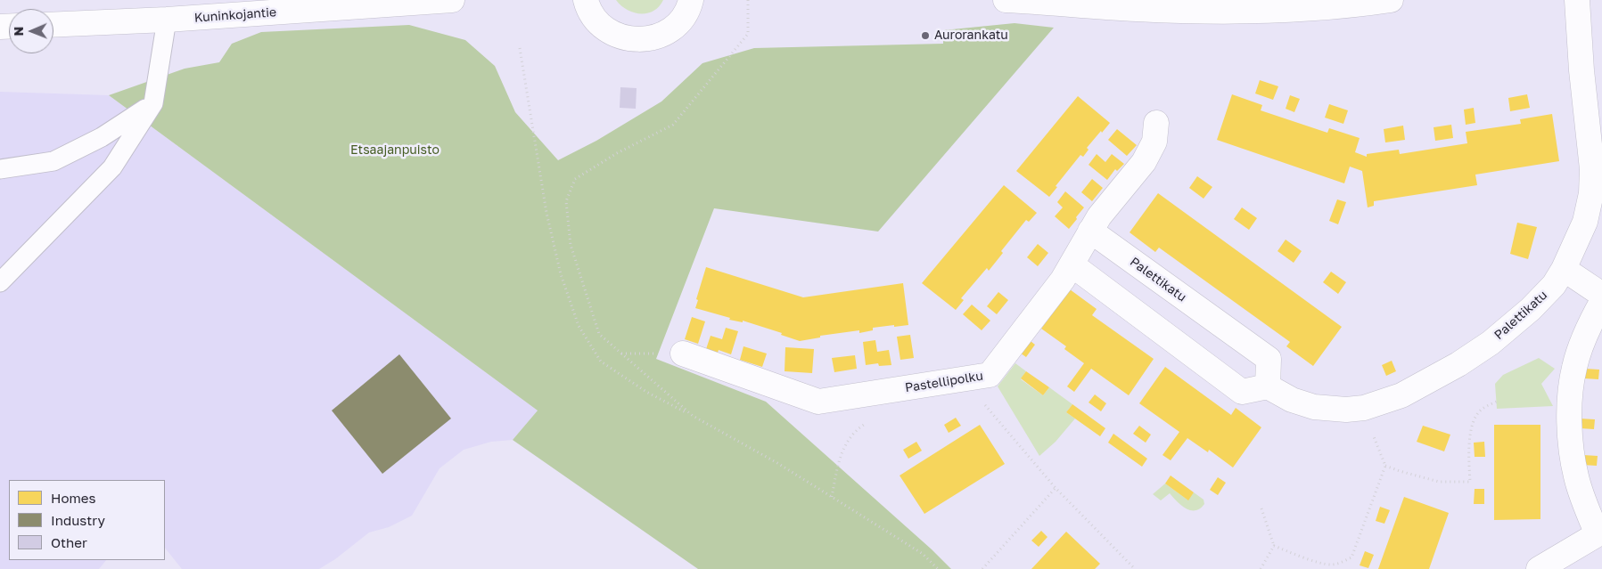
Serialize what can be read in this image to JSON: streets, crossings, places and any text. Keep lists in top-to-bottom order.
{
  "streets": {
    "street": ["Kuninkojantie", "Palettikatu", "Pastellipolku"]
  },
  "crossings": [
    ["Palettikatu", "Pastellipolku"]
  ],
  "parks": ["Etsaajanpuisto"],
  "places": ["Aurorankatu"],
  "legend": ["Homes", "Industry", "Other"],
  "north": "left"
}
